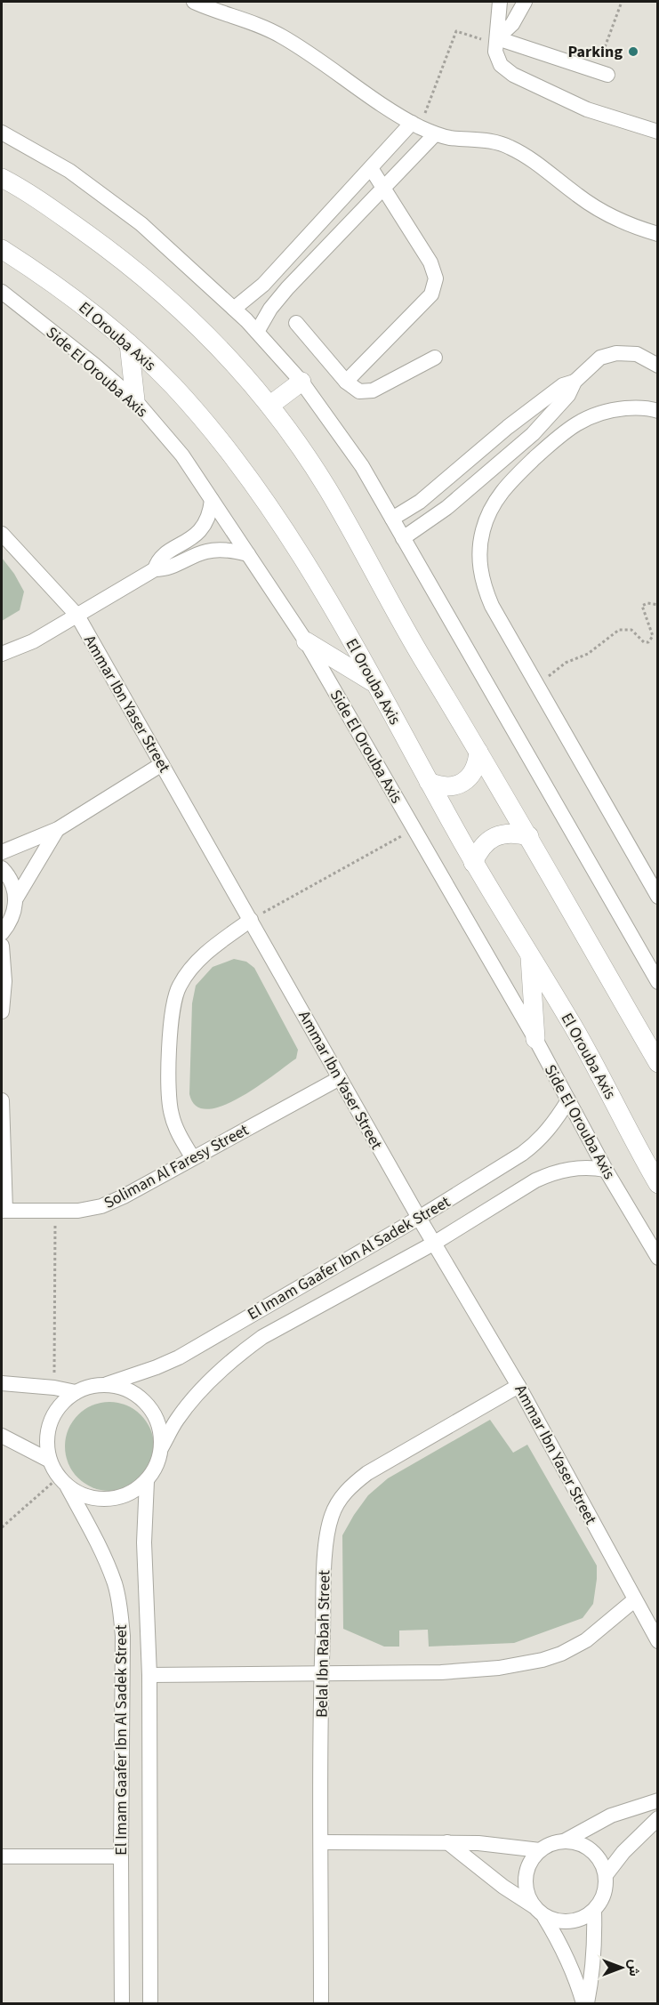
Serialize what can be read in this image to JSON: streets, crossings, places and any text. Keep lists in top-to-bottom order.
{
  "streets": {
    "main road": ["El Orouba Axis"],
    "street": [
      "Side El Orouba Axis",
      "Ammar Ibn Yaser Street",
      "Soliman Al Faresy Street",
      "El Imam Gaafer Ibn Al Sadek Street",
      "Belal Ibn Rabah Street"
    ]
  },
  "crossings": [
    ["Side El Orouba Axis", "El Imam Gaafer Ibn Al Sadek Street"],
    ["Ammar Ibn Yaser Street", "Soliman Al Faresy Street"],
    ["Ammar Ibn Yaser Street", "El Imam Gaafer Ibn Al Sadek Street"],
    ["Ammar Ibn Yaser Street", "Belal Ibn Rabah Street"]
  ],
  "places": ["Parking"],
  "north": "right"
}
